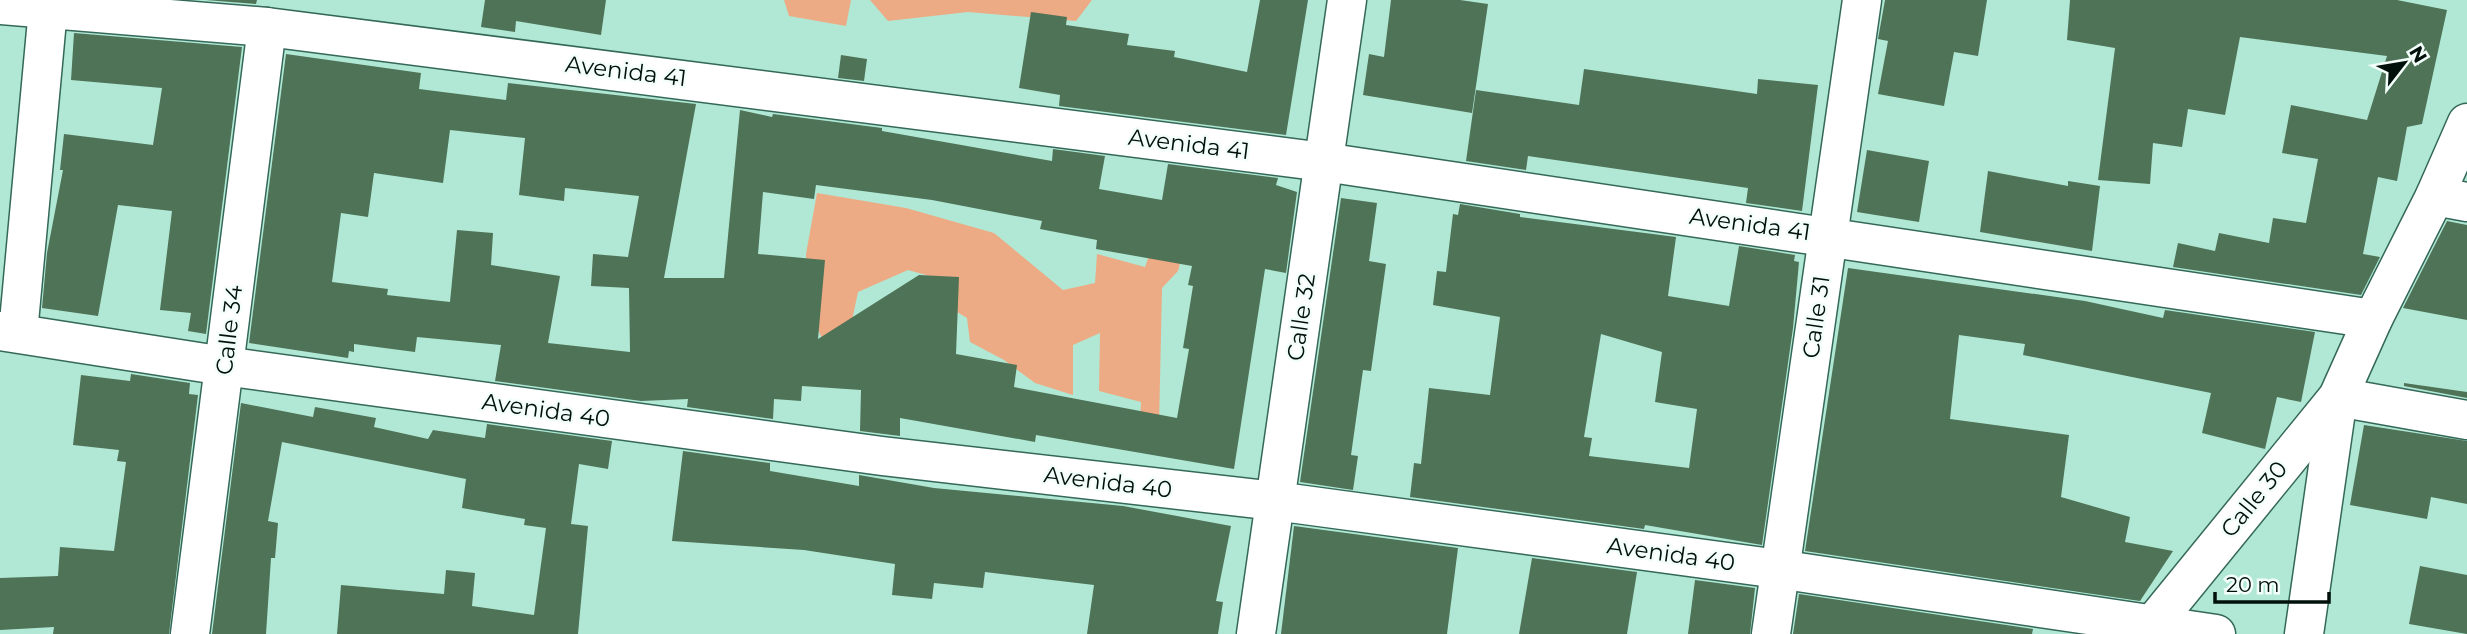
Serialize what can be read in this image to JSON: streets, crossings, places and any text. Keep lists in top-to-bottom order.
{
  "streets": {
    "street": [
      "Avenida 41",
      "Calle 32",
      "Calle 31",
      "Calle 34",
      "Avenida 40",
      "Calle 30"
    ]
  },
  "crossings": [
    ["Avenida 41", "Calle 32"],
    ["Avenida 41", "Calle 31"],
    ["Avenida 41", "Calle 34"],
    ["Avenida 41", "Calle 30"],
    ["Calle 32", "Avenida 40"],
    ["Calle 31", "Avenida 40"],
    ["Calle 34", "Avenida 40"],
    ["Avenida 40", "Calle 30"]
  ],
  "scale_bar": "20 m",
  "north": "top right"
}
